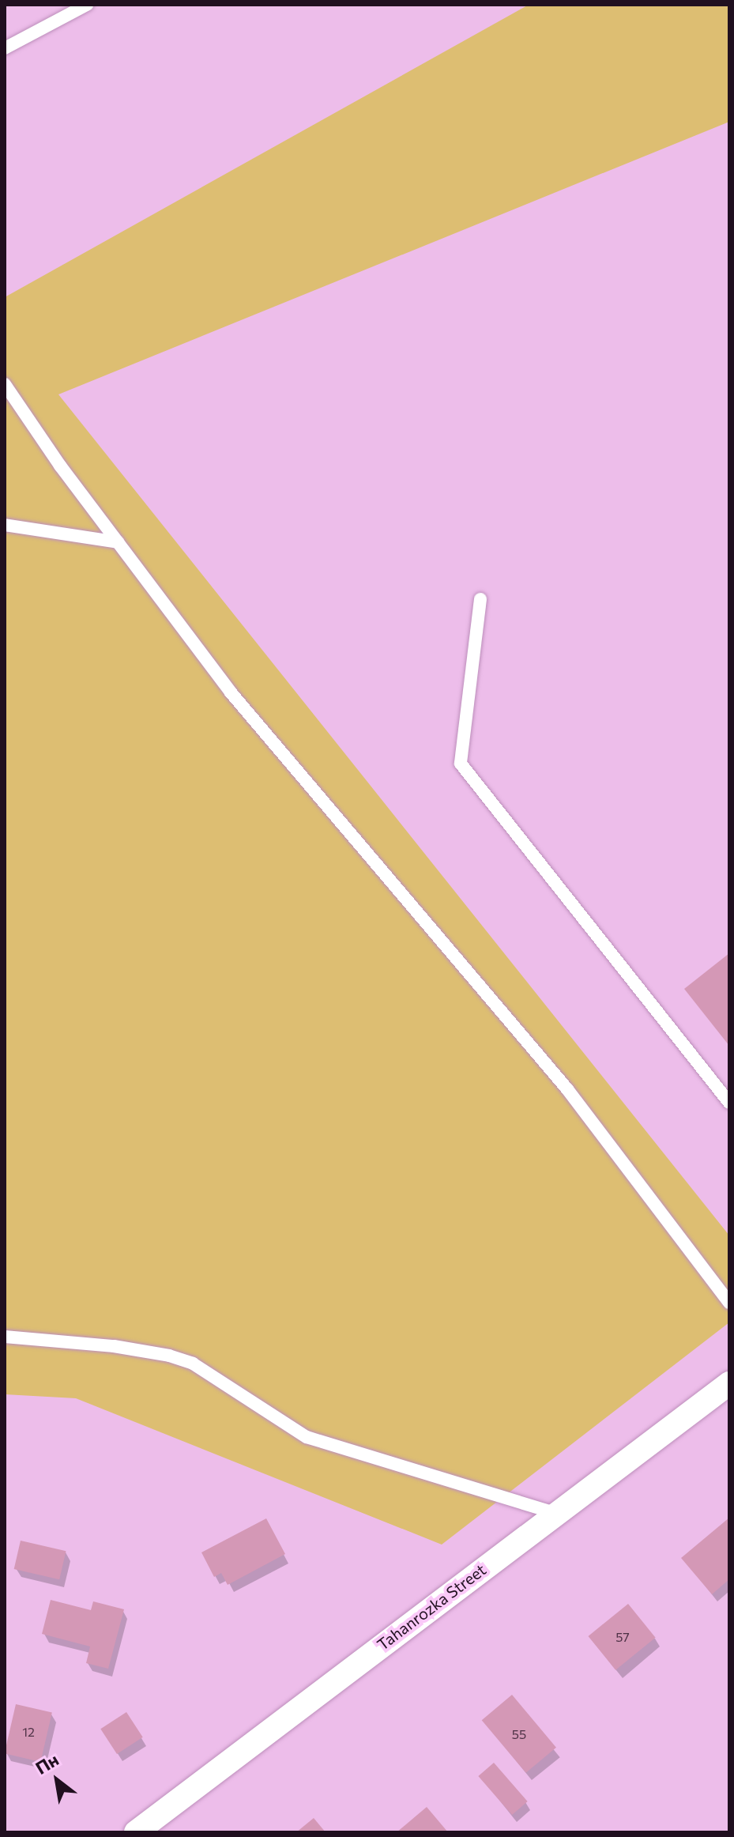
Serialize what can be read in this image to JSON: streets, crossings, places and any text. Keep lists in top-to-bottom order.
{
  "streets": {
    "street": ["Tahanrozka Street"]
  },
  "house_numbers": ["57", "12", "55"],
  "north": "top left"
}
